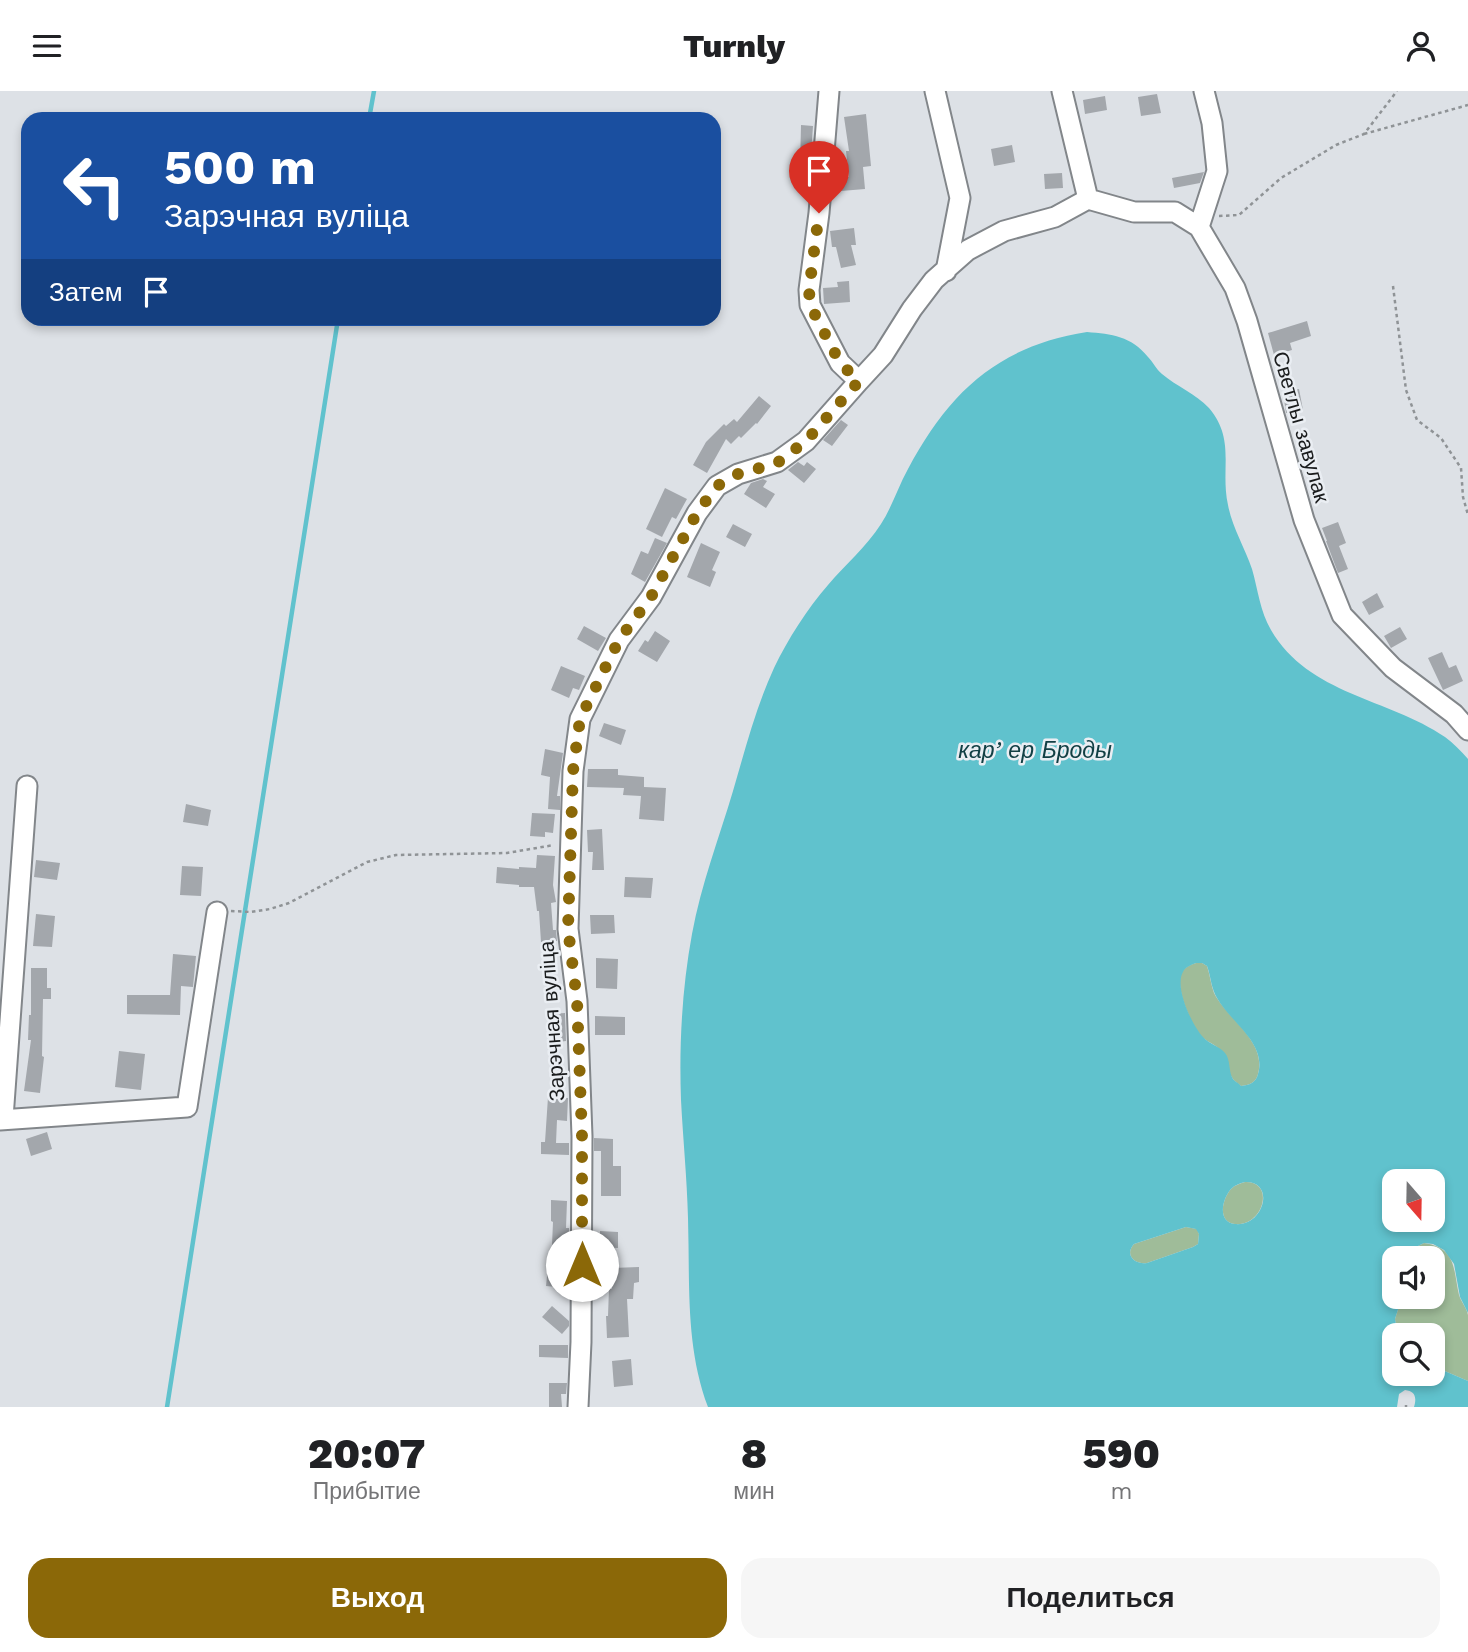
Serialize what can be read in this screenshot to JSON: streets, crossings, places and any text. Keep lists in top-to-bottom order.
{
  "streets": {
    "street": ["Светлы завулак", "Зарэчная вуліца"]
  },
  "water": ["карʼер Броды"],
  "north": "bottom",
  "page": {
    "header": "Turnly",
    "turn": ["500 m", "Зарэчная вуліца"],
    "then": "Затем",
    "eta": [
      "20:07",
      "Прибытие",
      "8",
      "мин",
      "590",
      "m"
    ],
    "buttons": ["Выход", "Поделиться"]
  }
}
